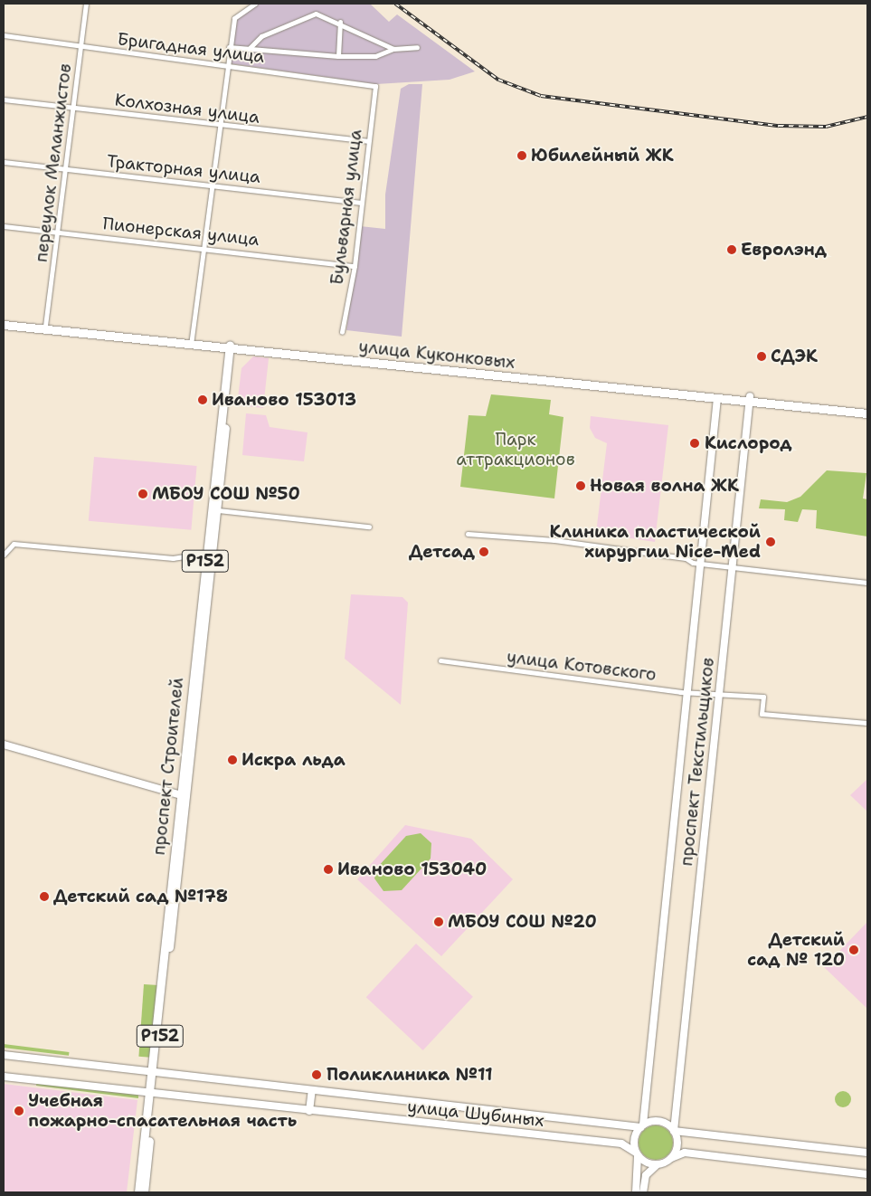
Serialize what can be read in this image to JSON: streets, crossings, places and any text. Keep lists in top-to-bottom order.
{
  "streets": {
    "main road": [
      "улица Куконковых",
      "Р152",
      "проспект Текстильщиков",
      "проспект Строителей",
      "улица Шубиных"
    ],
    "street": [
      "Бригадная улица",
      "Колхозная улица",
      "переулок Меланжистов",
      "Тракторная улица",
      "Бульварная улица",
      "Пионерская улица",
      "улица Котовского"
    ]
  },
  "crossings": [
    ["Бригадная улица", "переулок Меланжистов"],
    ["Бригадная улица", "Бульварная улица"],
    ["Колхозная улица", "переулок Меланжистов"],
    ["Колхозная улица", "Бульварная улица"],
    ["переулок Меланжистов", "Тракторная улица"],
    ["переулок Меланжистов", "Пионерская улица"],
    ["переулок Меланжистов", "улица Куконковых"],
    ["Тракторная улица", "Бульварная улица"],
    ["Бульварная улица", "Пионерская улица"],
    ["улица Куконковых", "проспект Текстильщиков"],
    ["улица Куконковых", "проспект Строителей"],
    ["улица Котовского", "проспект Текстильщиков"],
    ["проспект Текстильщиков", "улица Шубиных"],
    ["проспект Строителей", "улица Шубиных"]
  ],
  "parks": ["Парк аттракционов"],
  "places": [
    "Юбилейный ЖК",
    "Евролэнд",
    "СДЭК",
    "Иваново 153013",
    "Кислород",
    "Новая волна ЖК",
    "МБОУ СОШ №50",
    "Клиника пластической хирургии Nice-Med",
    "Детсад",
    "Искра льда",
    "Иваново 153040",
    "Детский сад №178",
    "МБОУ СОШ №20",
    "Детский сад № 120",
    "Поликлиника №11",
    "Учебная пожарно-спасательная часть"
  ]
}
